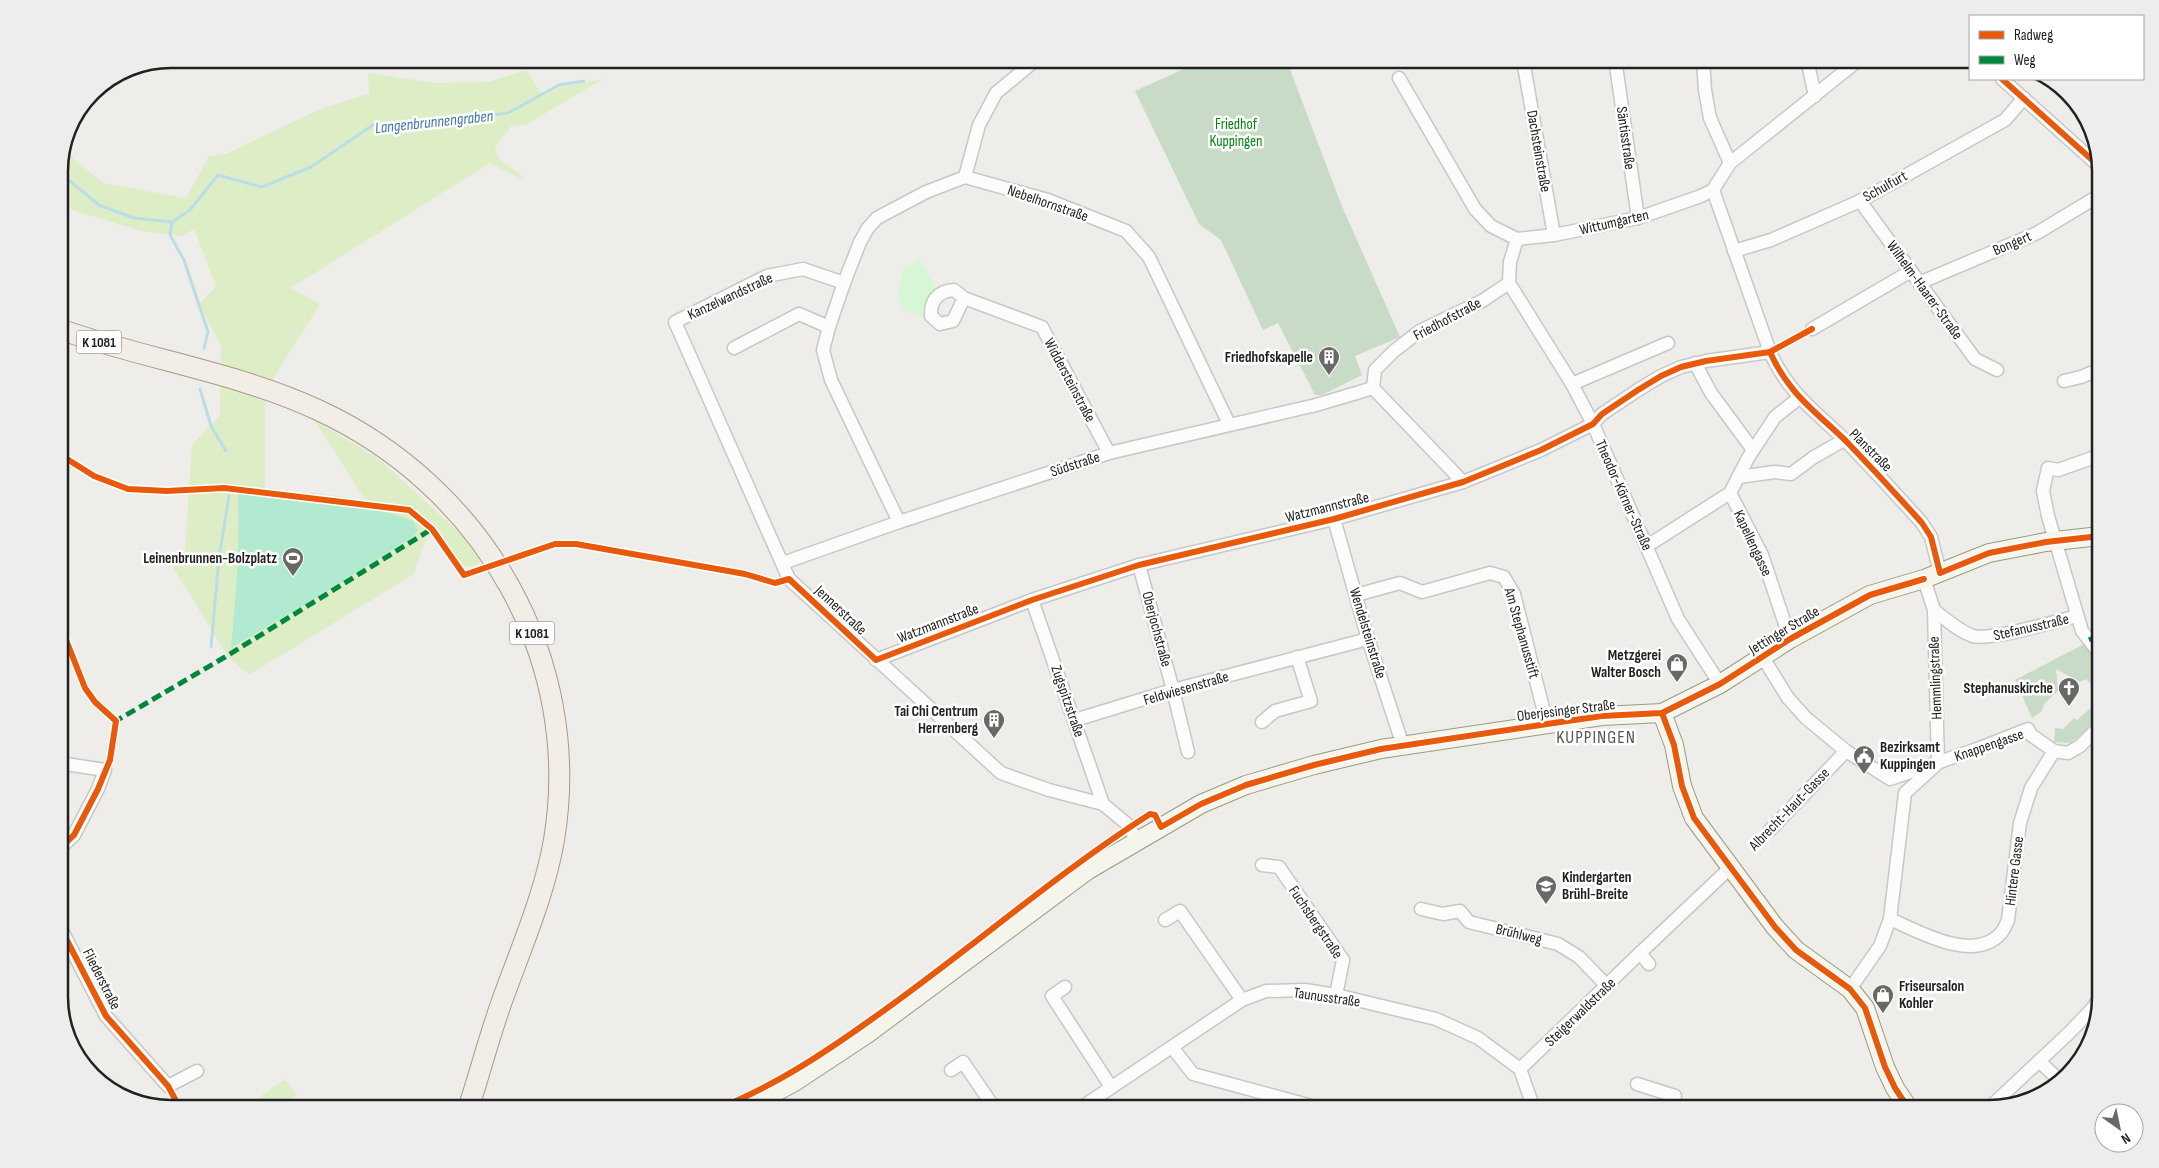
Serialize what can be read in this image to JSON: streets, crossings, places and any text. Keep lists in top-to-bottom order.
{
  "streets": {
    "main road": ["K 1081", "Jettinger Straße", "Oberjesinger Straße"],
    "street": [
      "Säntisstraße",
      "Dachsteinstraße",
      "Schulfurt",
      "Nebelhornstraße",
      "Wittumgarten",
      "Bongert",
      "Wilhelm-Haarer-Straße",
      "Kanzelwandstraße",
      "Friedhofstraße",
      "Widdersteinstraße",
      "Planstraße",
      "Südstraße",
      "Theodor-Körner-Straße",
      "Watzmannstraße",
      "Kapellengasse",
      "Jennerstraße",
      "Stefanusstraße",
      "Oberjochstraße",
      "Wendelsteinstraße",
      "Am Stephanusstift",
      "Hemmlingstraße",
      "Feldwiesenstraße",
      "Zugspitzstraße",
      "Knappengasse",
      "Albrecht-Haut-Gasse",
      "Hintere Gasse",
      "Fuchsbergstraße",
      "Brühlweg",
      "Fliederstraße",
      "Taunusstraße",
      "Steigerwaldstraße"
    ]
  },
  "crossings": [
    ["Säntisstraße", "Wittumgarten"],
    ["Dachsteinstraße", "Wittumgarten"],
    ["Schulfurt", "Wilhelm-Haarer-Straße"],
    ["Schulfurt", "Planstraße"],
    ["Nebelhornstraße", "Südstraße"],
    ["Wittumgarten", "Planstraße"],
    ["Bongert", "Wilhelm-Haarer-Straße"],
    ["Kanzelwandstraße", "Jennerstraße"],
    ["Friedhofstraße", "Südstraße"],
    ["Friedhofstraße", "Theodor-Körner-Straße"],
    ["Widdersteinstraße", "Südstraße"],
    ["Planstraße", "Watzmannstraße"],
    ["Planstraße", "Kapellengasse"],
    ["Planstraße", "Jettinger Straße"],
    ["Südstraße", "Jennerstraße"],
    ["Theodor-Körner-Straße", "Watzmannstraße"],
    ["Theodor-Körner-Straße", "Jettinger Straße"],
    ["Watzmannstraße", "Jennerstraße"],
    ["Watzmannstraße", "Oberjochstraße"],
    ["Watzmannstraße", "Wendelsteinstraße"],
    ["Watzmannstraße", "Zugspitzstraße"],
    ["Kapellengasse", "Jettinger Straße"],
    ["Jennerstraße", "Zugspitzstraße"],
    ["Jennerstraße", "Oberjesinger Straße"],
    ["Stefanusstraße", "Hemmlingstraße"],
    ["Oberjochstraße", "Feldwiesenstraße"],
    ["Jettinger Straße", "Hemmlingstraße"],
    ["Jettinger Straße", "Oberjesinger Straße"],
    ["Wendelsteinstraße", "Am Stephanusstift"],
    ["Wendelsteinstraße", "Feldwiesenstraße"],
    ["Wendelsteinstraße", "Oberjesinger Straße"],
    ["Am Stephanusstift", "Oberjesinger Straße"],
    ["Hemmlingstraße", "Knappengasse"],
    ["Feldwiesenstraße", "Zugspitzstraße"],
    ["Knappengasse", "Hintere Gasse"],
    ["Fuchsbergstraße", "Taunusstraße"],
    ["Brühlweg", "Steigerwaldstraße"],
    ["Taunusstraße", "Steigerwaldstraße"]
  ],
  "districts": ["KUPPINGEN"],
  "water": ["Langenbrunnengraben"],
  "parks": ["Friedhof Kuppingen"],
  "places": {
    "building": ["Friedhofskapelle", "Tai Chi Centrum Herrenberg"],
    "sports": ["Leinenbrunnen-Bolzplatz"],
    "shop": ["Metzgerei Walter Bosch", "Friseursalon Kohler"],
    "church": ["Stephanuskirche"],
    "public building": ["Bezirksamt Kuppingen"],
    "school or university": ["Kindergarten Brühl-Breite"]
  },
  "legend": ["Radweg", "Weg"],
  "north": "bottom right"
}
